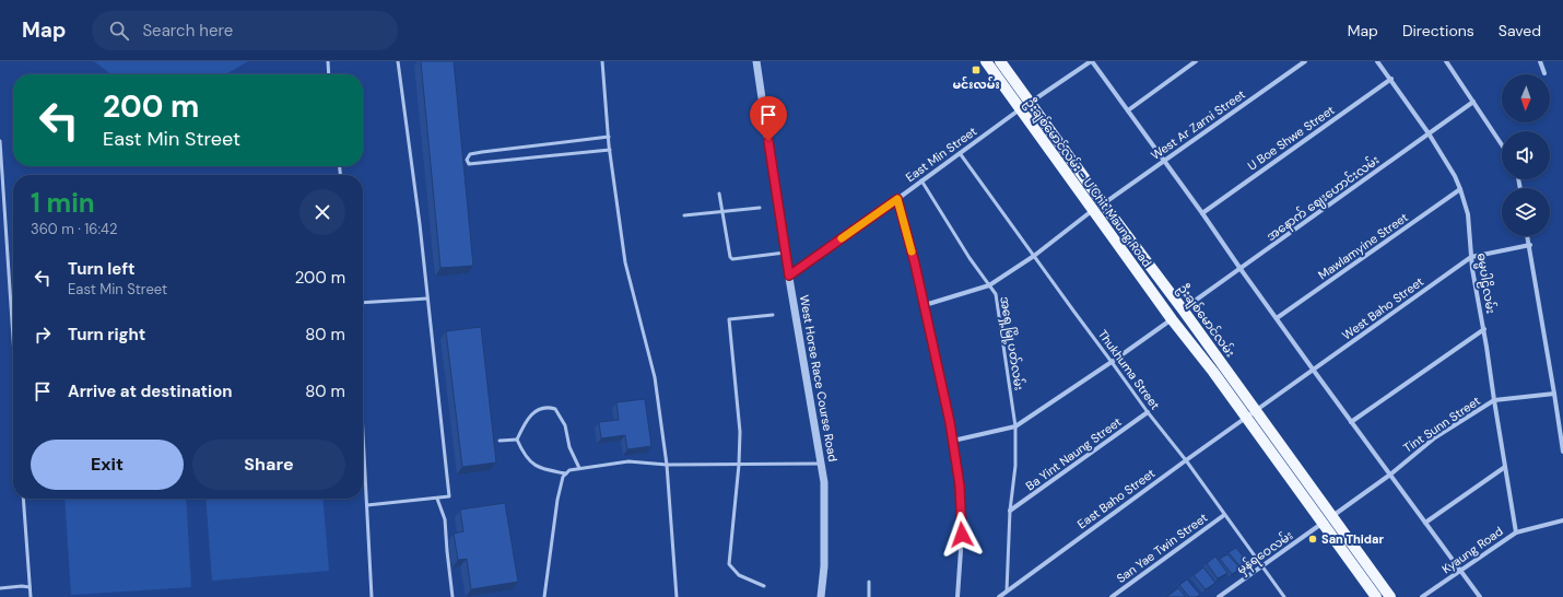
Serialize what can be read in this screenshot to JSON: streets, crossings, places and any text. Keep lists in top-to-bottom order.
{
  "streets": {
    "main road": ["ဦးချစ်မောင်လမ်း - U Chit Maung Road", "ဦးချစ်မောင်လမ်း"],
    "street": [
      "West Ar Zarni Street",
      "U Boe Shwe Street",
      "East Min Street",
      "အနောက် ဈေးဟောင်းလမ်း",
      "Mawlamyine Street",
      "ဓမ္မပါဠိလမ်း",
      "West Baho Street",
      "West Horse Race Course Road",
      "Tint Sunn Street",
      "Ba Yint Naung Street",
      "East Baho Street",
      "San Yae Twin Street",
      "Kyaung Road",
      "မှန်ရဝေလမ်း"
    ],
    "lane": ["အရှေ့မြို့ပတ်လမ်း", "Thukhuma Street"]
  },
  "crossings": [
    ["West Ar Zarni Street", "ဦးချစ်မောင်လမ်း"],
    ["U Boe Shwe Street", "ဓမ္မပါဠိလမ်း"],
    ["East Min Street", "ဦးချစ်မောင်လမ်း - U Chit Maung Road"],
    ["East Min Street", "အရှေ့မြို့ပတ်လမ်း"],
    ["East Min Street", "Thukhuma Street"],
    ["East Min Street", "West Horse Race Course Road"],
    ["ဦးချစ်မောင်လမ်း - U Chit Maung Road", "ဦးချစ်မောင်လမ်း"],
    ["အနောက် ဈေးဟောင်းလမ်း", "ဓမ္မပါဠိလမ်း"],
    ["အနောက် ဈေးဟောင်းလမ်း", "ဦးချစ်မောင်လမ်း"],
    ["Mawlamyine Street", "ဓမ္မပါဠိလမ်း"],
    ["ဓမ္မပါဠိလမ်း", "West Baho Street"],
    ["ဓမ္မပါဠိလမ်း", "Tint Sunn Street"],
    ["ဓမ္မပါဠိလမ်း", "Kyaung Road"],
    ["West Baho Street", "ဦးချစ်မောင်လမ်း"],
    ["West Baho Street", "East Baho Street"],
    ["ဦးချစ်မောင်လမ်း", "Tint Sunn Street"],
    ["ဦးချစ်မောင်လမ်း", "East Baho Street"],
    ["ဦးချစ်မောင်လမ်း", "မှန်ရဝေလမ်း"],
    ["အရှေ့မြို့ပတ်လမ်း", "Ba Yint Naung Street"],
    ["အရှေ့မြို့ပတ်လမ်း", "East Baho Street"],
    ["Thukhuma Street", "Ba Yint Naung Street"],
    ["Thukhuma Street", "East Baho Street"],
    ["Thukhuma Street", "San Yae Twin Street"],
    ["Thukhuma Street", "မှန်ရဝေလမ်း"],
    ["Tint Sunn Street", "မှန်ရဝေလမ်း"]
  ],
  "places": {
    "transit": ["မင်းလမ်း"],
    "other": ["San Thidar"]
  },
  "north": "bottom",
  "page": {
    "header": "Map",
    "search": "Search here",
    "nav": ["Map", "Directions", "Saved"],
    "turn": ["200 m", "East Min Street"],
    "heading": ["1 min", "360 m · 16:42"],
    "list": [
      {
        "name": "Turn left",
        "note": "East Min Street",
        "value": "200 m"
      },
      {
        "name": "Turn right",
        "value": "80 m"
      },
      {
        "name": "Arrive at destination",
        "value": "80 m"
      }
    ],
    "buttons": ["Exit", "Share"]
  }
}
